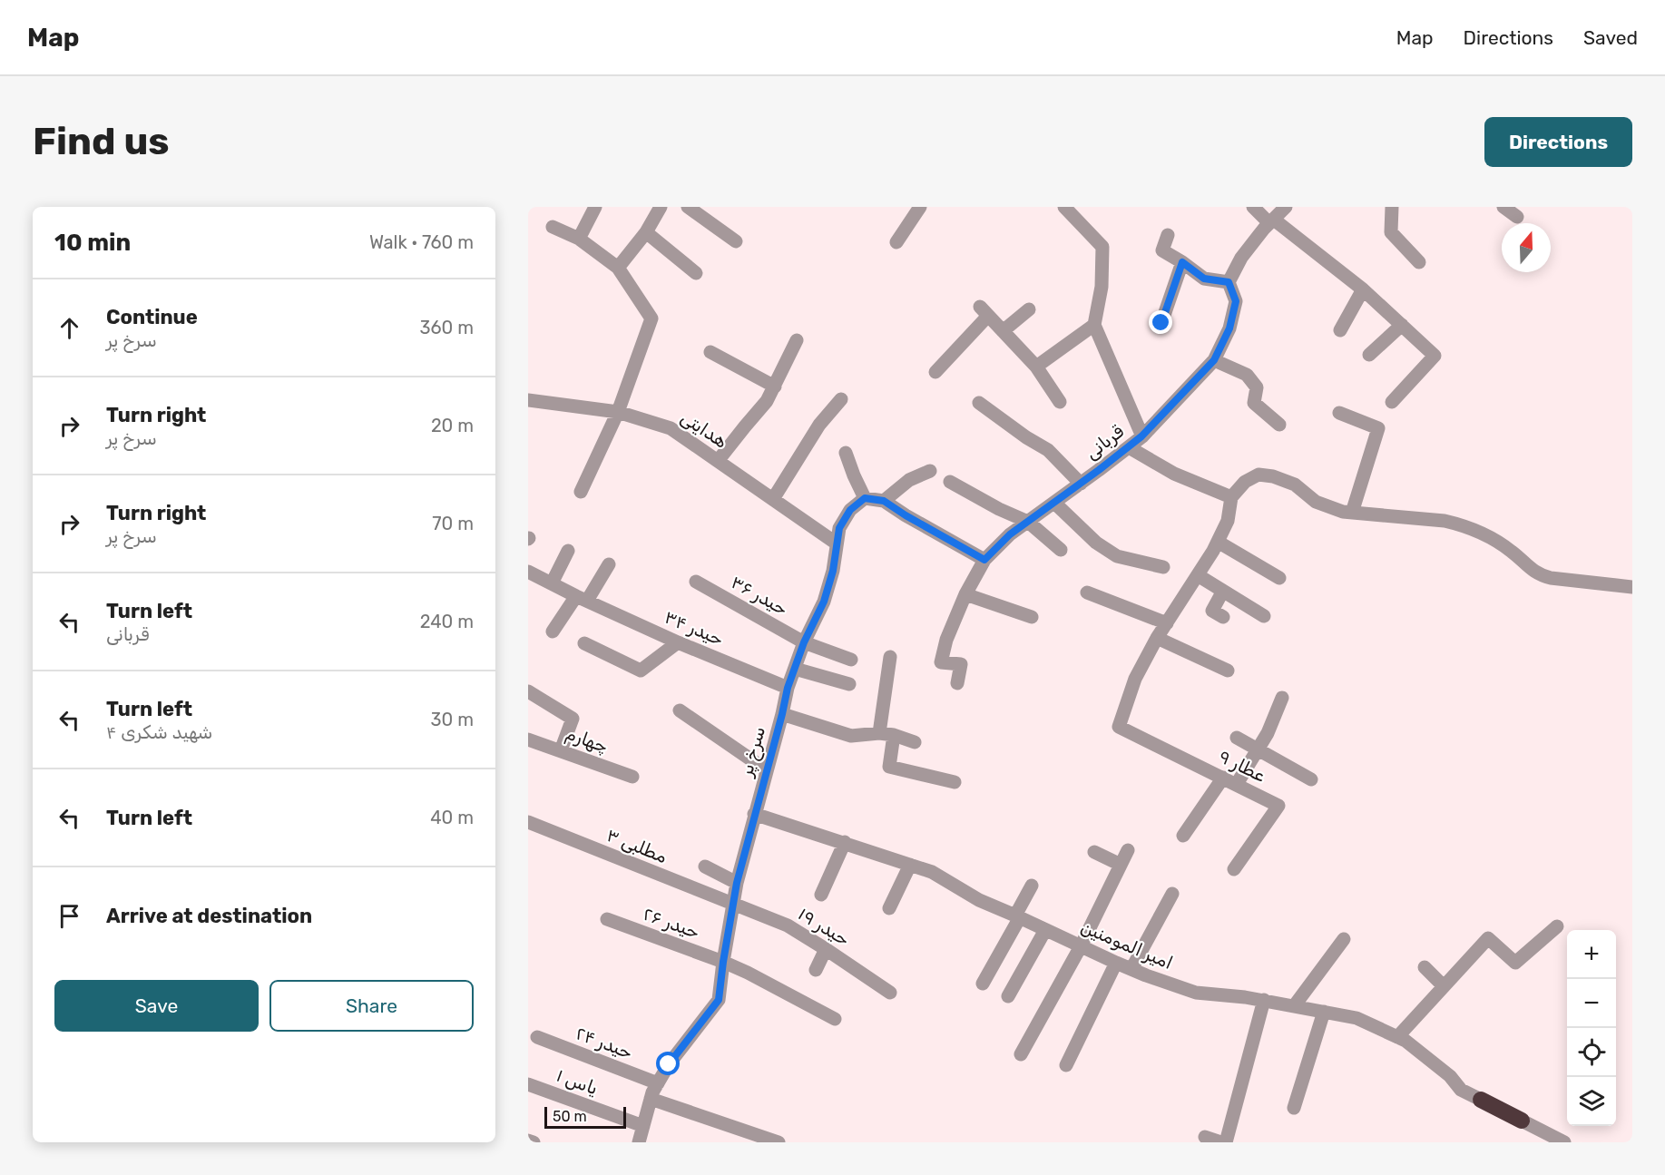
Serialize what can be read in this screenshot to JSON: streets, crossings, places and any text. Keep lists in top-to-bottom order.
{
  "streets": {
    "street": [
      "هدایتی",
      "قربانی",
      "حیدر ۳۶",
      "حیدر ۳۴",
      "چهارم",
      "سرخ پر",
      "عطار ۹",
      "مطلبی ۳",
      "حیدر ۲۶",
      "حیدر ۱۹",
      "امیر المومنین",
      "حیدر ۲۴",
      "یاس ۱"
    ]
  },
  "crossings": [
    ["هدایتی", "سرخ پر"],
    ["حیدر ۳۶", "سرخ پر"],
    ["حیدر ۳۴", "سرخ پر"],
    ["سرخ پر", "مطلبی ۳"],
    ["سرخ پر", "حیدر ۲۶"],
    ["سرخ پر", "حیدر ۱۹"],
    ["سرخ پر", "امیر المومنین"],
    ["سرخ پر", "حیدر ۲۴"],
    ["سرخ پر", "یاس ۱"],
    ["مطلبی ۳", "حیدر ۱۹"]
  ],
  "scale_bar": "50 m",
  "north": "top",
  "page": {
    "header": "Map",
    "nav": ["Map", "Directions", "Saved"],
    "buttons": [
      "Directions",
      ["Save", "Share"]
    ],
    "title": "Find us",
    "heading": ["10 min", "Walk · 760 m"],
    "list": [
      ["Continue", "سرخ پر", "360 m"],
      ["Turn right", "سرخ پر", "20 m"],
      ["Turn right", "سرخ پر", "70 m"],
      ["Turn left", "قربانی", "240 m"],
      ["Turn left", "شهید شکری ۴", "30 m"],
      ["Turn left", "40 m"],
      "Arrive at destination"
    ],
    "map_buttons": ["+", "−"],
    "scale": "50 m"
  }
}
